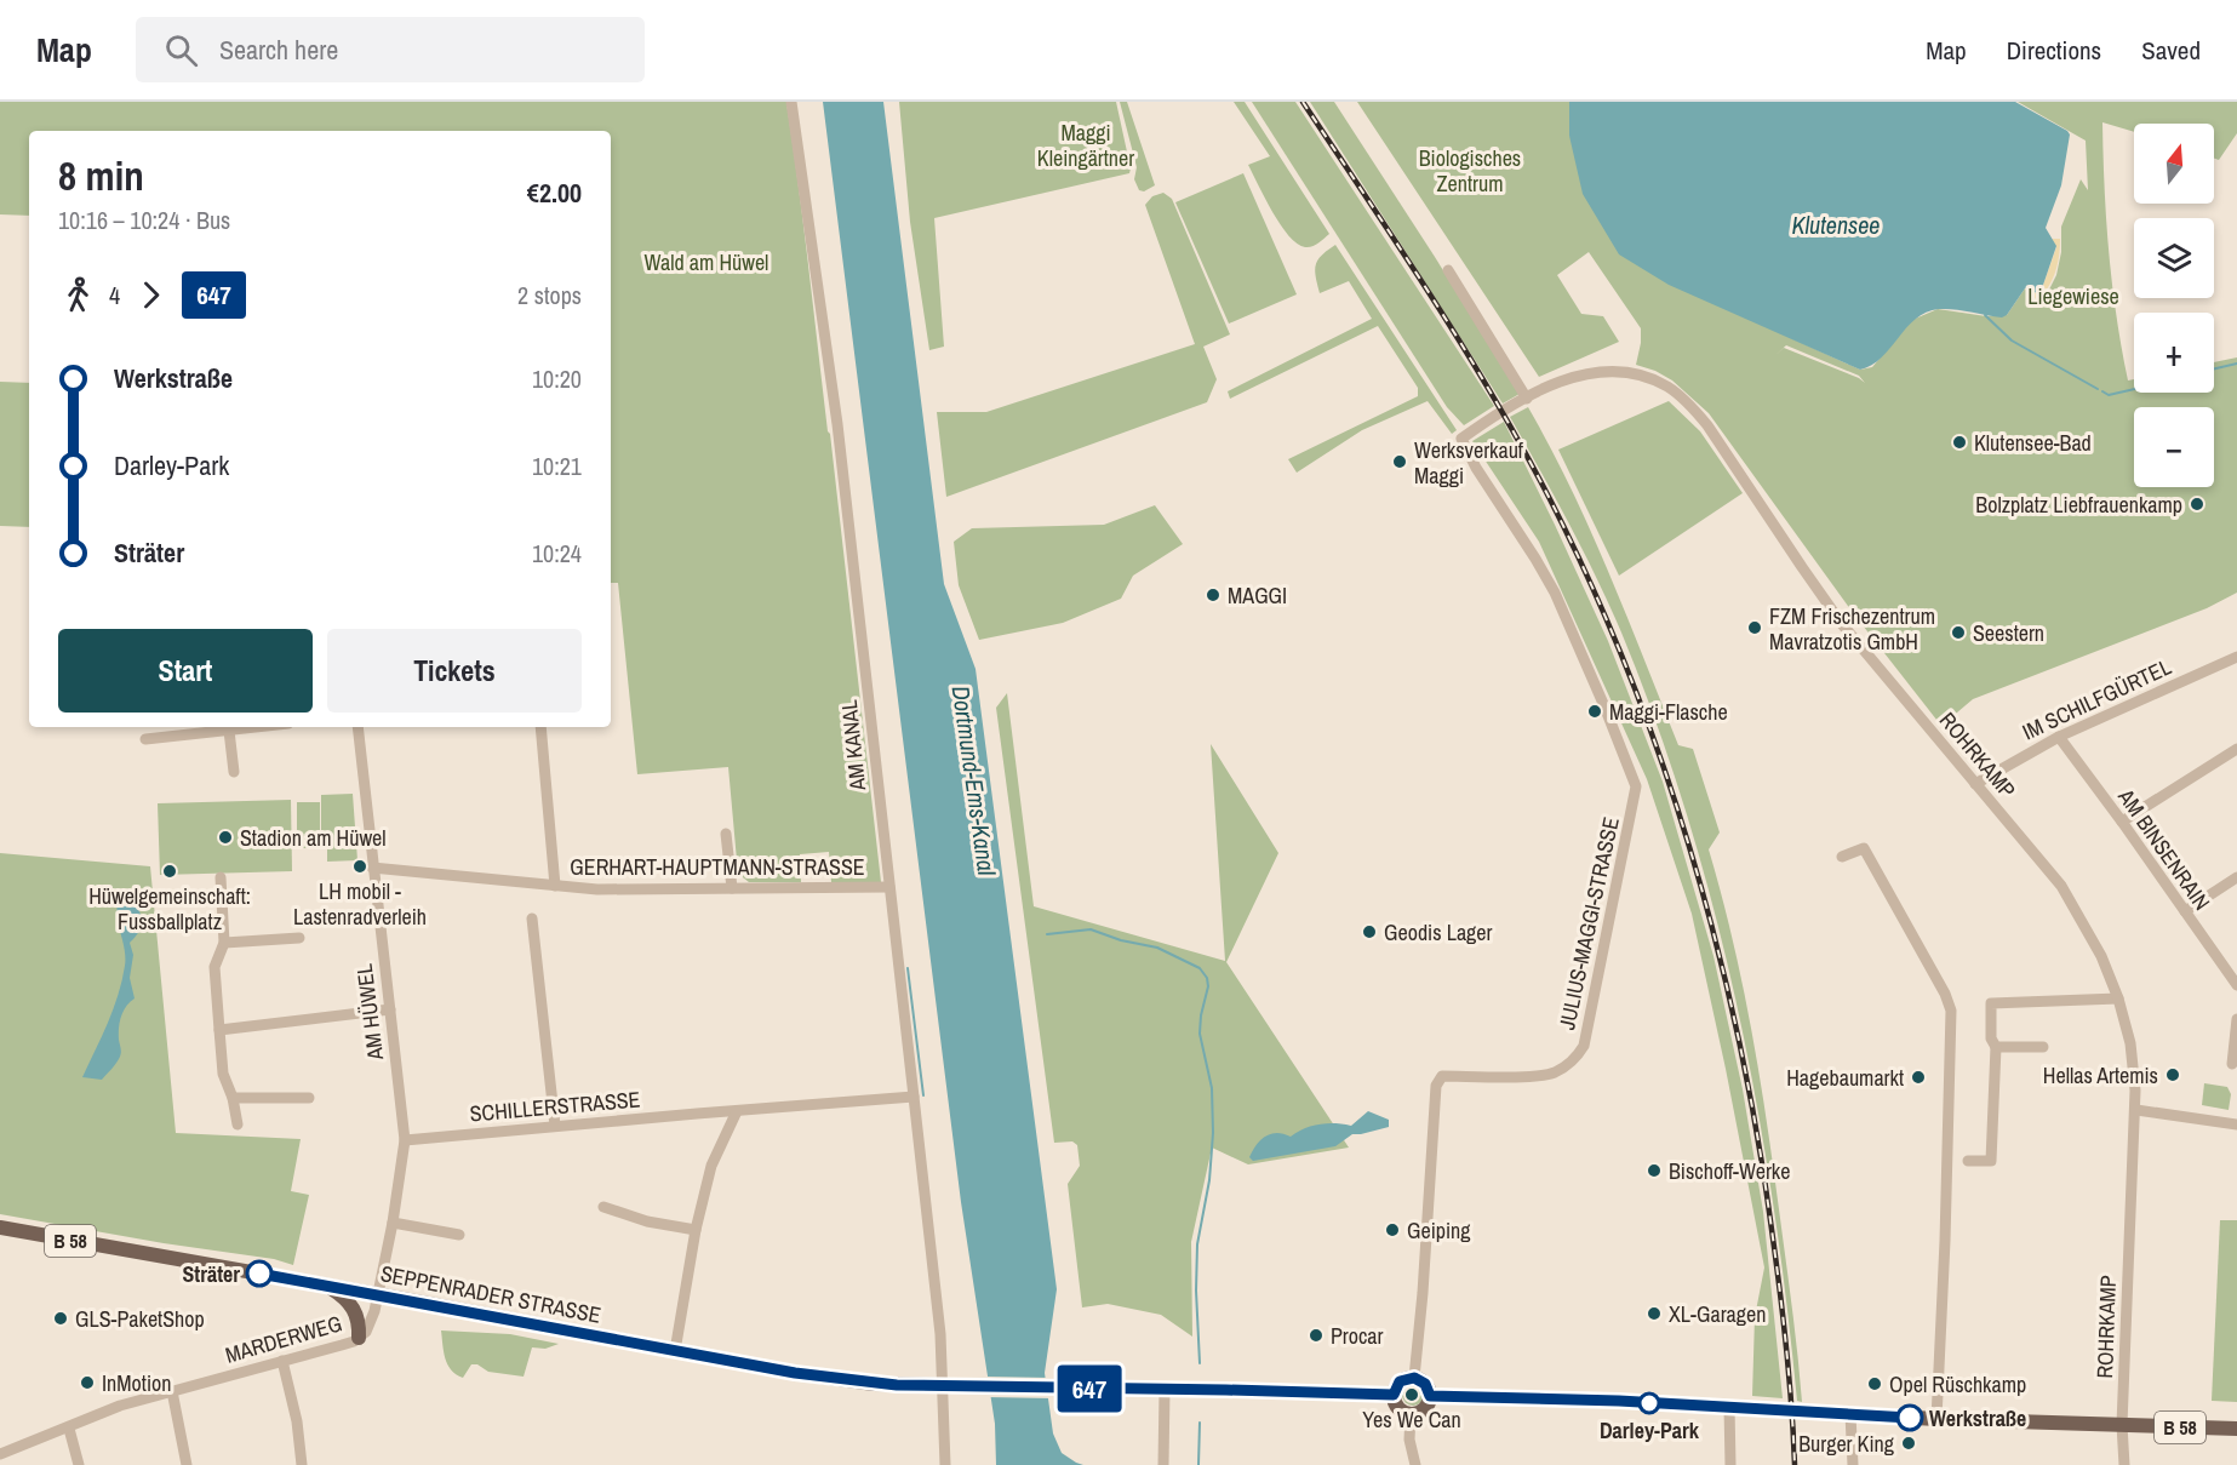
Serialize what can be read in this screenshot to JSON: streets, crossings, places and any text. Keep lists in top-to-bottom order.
{
  "streets": {
    "main road": ["B 58", "SEPPENRADER STRASSE"],
    "street": [
      "IM SCHILFGÜRTEL",
      "AM KANAL",
      "ROHRKAMP",
      "AM BINSENRAIN",
      "GERHART-HAUPTMANN-STRASSE",
      "JULIUS-MAGGI-STRASSE",
      "AM HÜWEL",
      "SCHILLERSTRASSE",
      "MARDERWEG"
    ]
  },
  "crossings": [
    ["IM SCHILFGÜRTEL", "ROHRKAMP"],
    ["IM SCHILFGÜRTEL", "AM BINSENRAIN"],
    ["AM KANAL", "GERHART-HAUPTMANN-STRASSE"],
    ["AM KANAL", "SEPPENRADER STRASSE"],
    ["ROHRKAMP", "JULIUS-MAGGI-STRASSE"],
    ["ROHRKAMP", "B 58"],
    ["GERHART-HAUPTMANN-STRASSE", "AM HÜWEL"],
    ["JULIUS-MAGGI-STRASSE", "B 58"],
    ["AM HÜWEL", "SCHILLERSTRASSE"],
    ["AM HÜWEL", "SEPPENRADER STRASSE"],
    ["AM HÜWEL", "MARDERWEG"],
    ["B 58", "SEPPENRADER STRASSE"],
    ["SEPPENRADER STRASSE", "MARDERWEG"]
  ],
  "water": ["Klutensee", "Dortmund-Ems-Kanal"],
  "parks": [
    "Maggi Kleingärtner",
    "Biologisches Zentrum",
    "Wald am Hüwel",
    "Liegewiese"
  ],
  "places": [
    "Klutensee-Bad",
    "Werksverkauf Maggi",
    "Bolzplatz Liebfrauenkamp",
    "MAGGI",
    "FZM Frischezentrum Mavratzotis GmbH",
    "Seestern",
    "Maggi-Flasche",
    "Stadion am Hüwel",
    "LH mobil - Lastenradverleih",
    "Hüwelgemeinschaft: Fussballplatz",
    "Geodis Lager",
    "Hellas Artemis",
    "Hagebaumarkt",
    "Bischoff-Werke",
    "Geiping",
    "Sträter",
    "XL-Garagen",
    "GLS-PaketShop",
    "Procar",
    "InMotion",
    "Opel Rüschkamp",
    "Yes We Can",
    "Darley-Park",
    "Werkstraße",
    "Burger King"
  ],
  "lines": ["bus line 647"],
  "north": "top",
  "page": {
    "header": "Map",
    "search": "Search here",
    "nav": ["Map", "Directions", "Saved"],
    "on_map": "647",
    "map_buttons": ["+", "−"],
    "heading": ["8 min", "10:16 – 10:24 · Bus", "€2.00"],
    "legs": ["4", "647", "2 stops"],
    "list": [
      {
        "name": "Werkstraße",
        "value": "10:20"
      },
      {
        "name": "Darley-Park",
        "value": "10:21"
      },
      {
        "name": "Sträter",
        "value": "10:24"
      }
    ],
    "buttons": ["Start", "Tickets"]
  }
}
